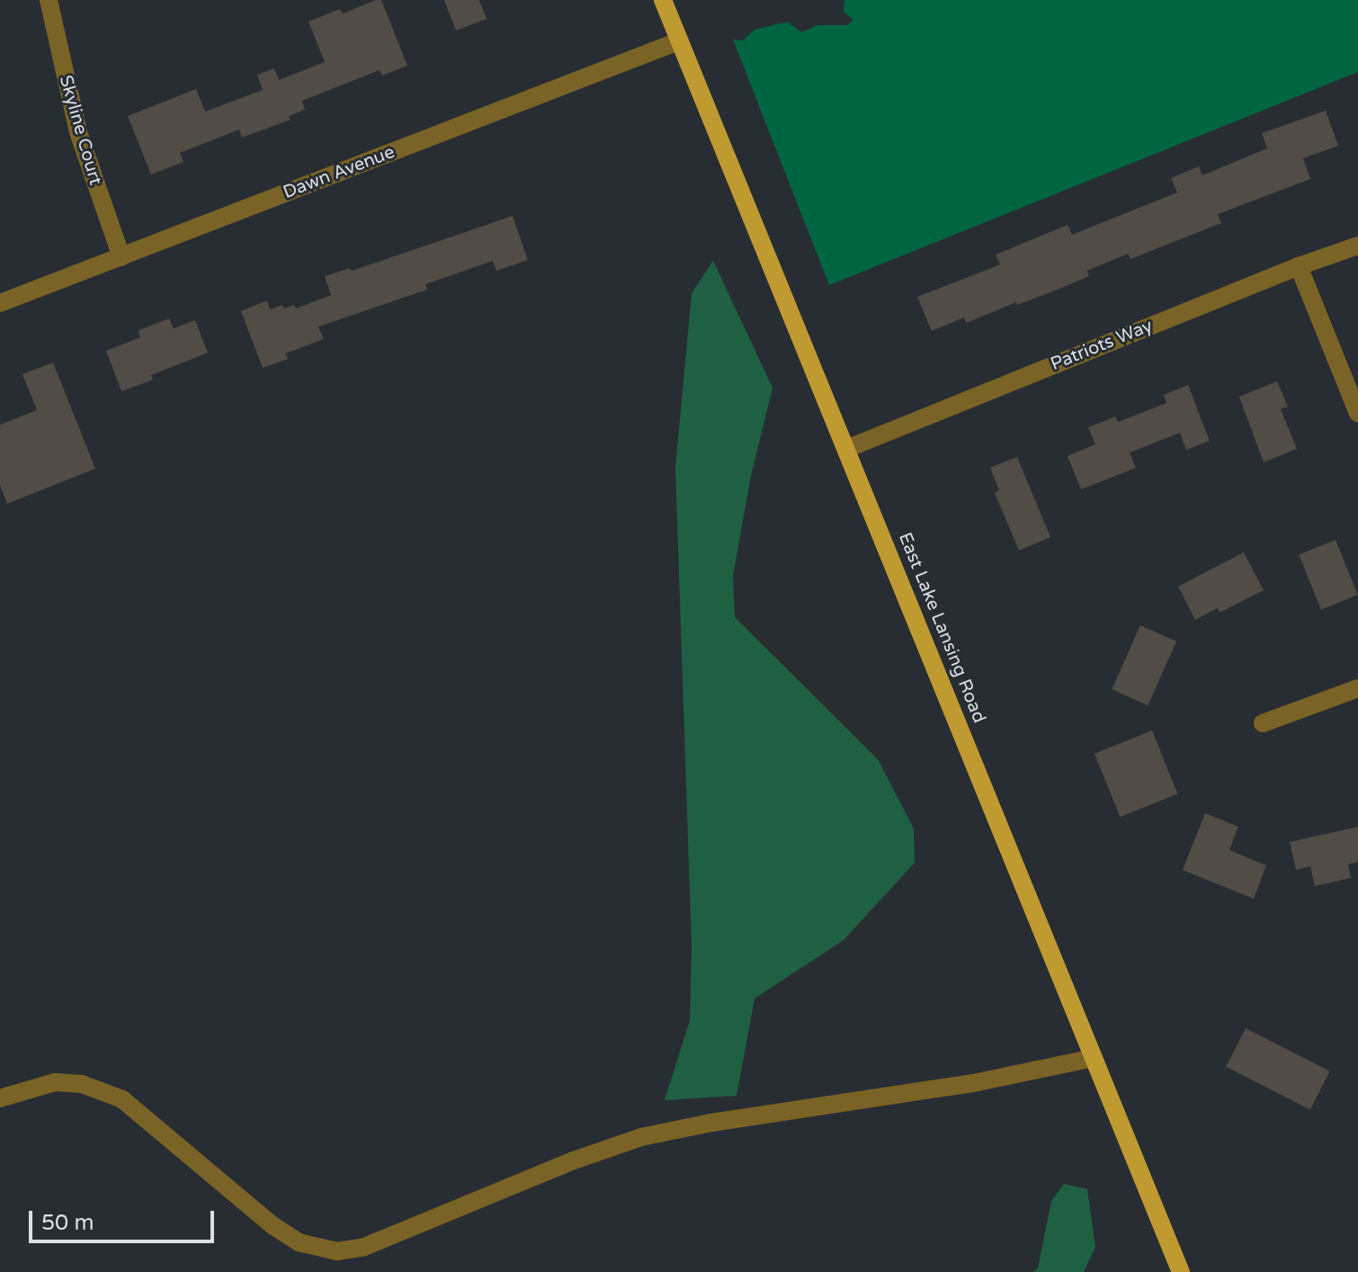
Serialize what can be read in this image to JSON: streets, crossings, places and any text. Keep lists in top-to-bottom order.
{
  "streets": {
    "main road": ["East Lake Lansing Road"],
    "street": ["Skyline Court", "Dawn Avenue", "Patriots Way"]
  },
  "crossings": [
    ["Skyline Court", "Dawn Avenue"],
    ["Dawn Avenue", "East Lake Lansing Road"],
    ["Patriots Way", "East Lake Lansing Road"]
  ],
  "scale_bar": "50 m"
}
